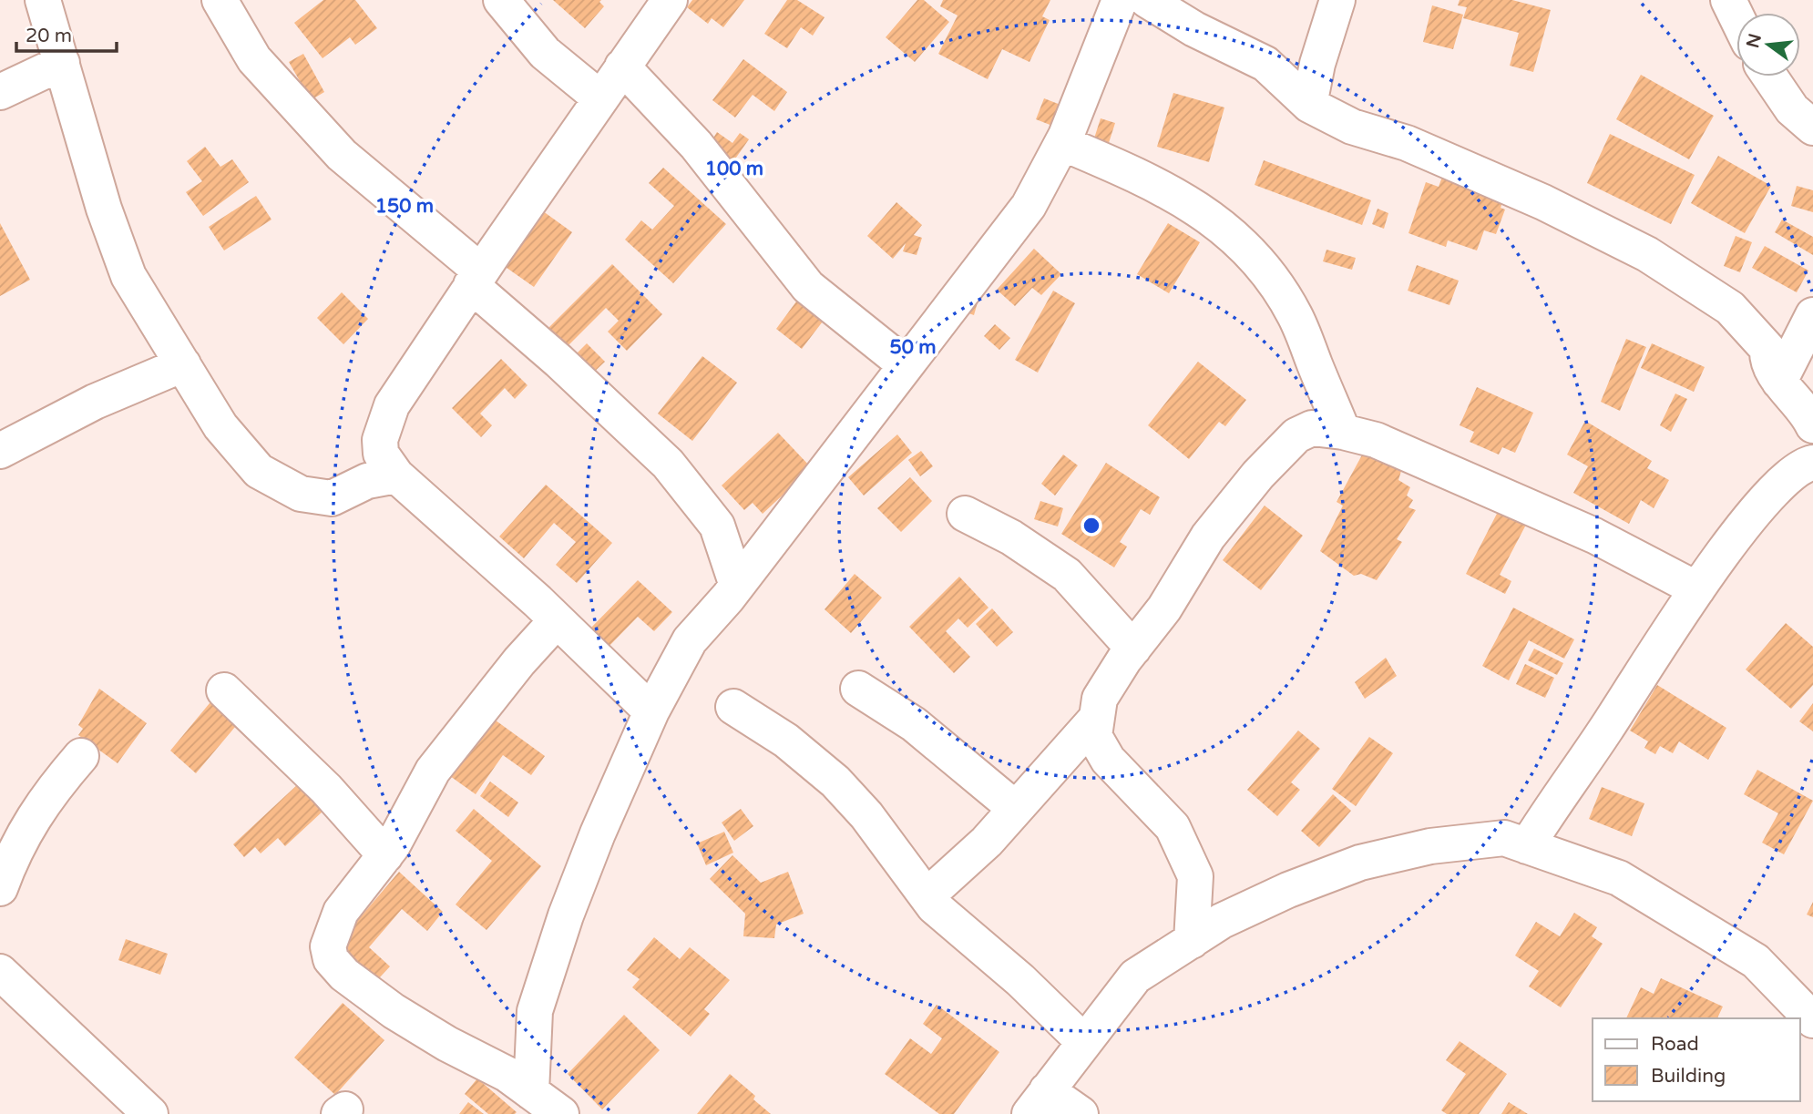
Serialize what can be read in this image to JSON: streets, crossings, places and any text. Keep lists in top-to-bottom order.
{
  "legend": ["Road", "Building"],
  "scale_bar": "20 m",
  "north": "left",
  "rings": ["100 m", "150 m", "50 m"]
}
